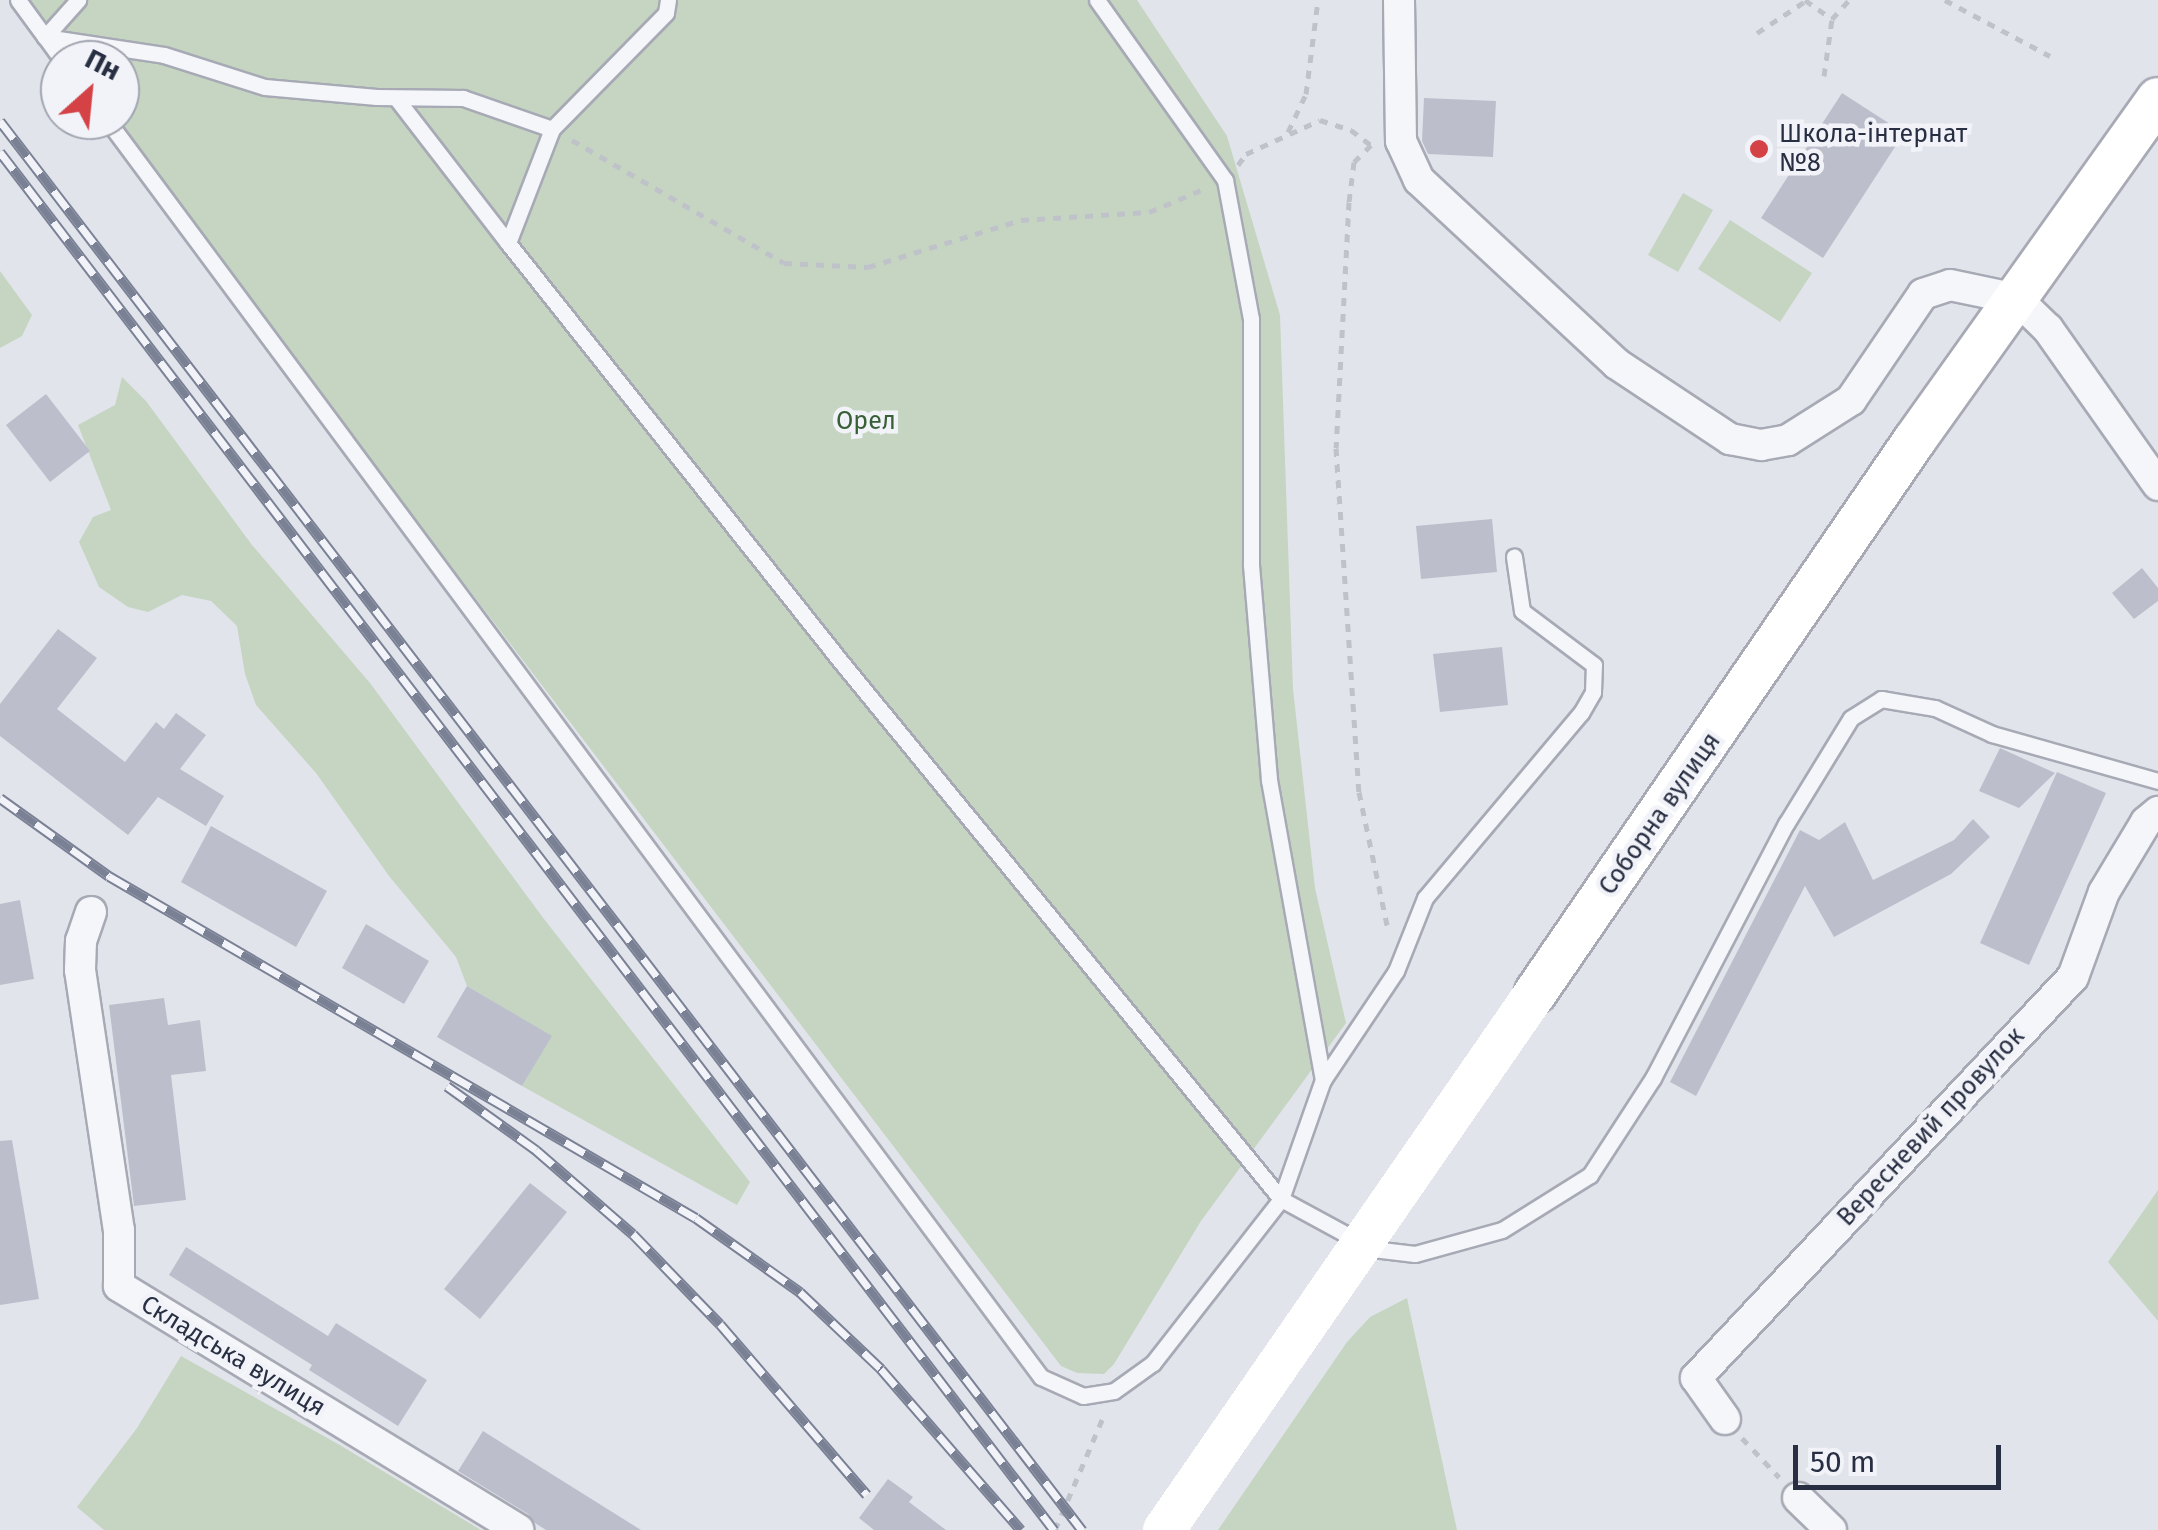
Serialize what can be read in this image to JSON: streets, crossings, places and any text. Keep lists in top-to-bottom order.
{
  "streets": {
    "main road": ["Соборна вулиця"],
    "street": ["Вересневий провулок", "Складська вулиця"]
  },
  "parks": ["Орел"],
  "places": ["Школа-інтернат №8"],
  "scale_bar": "50 m",
  "north": "top right"
}
